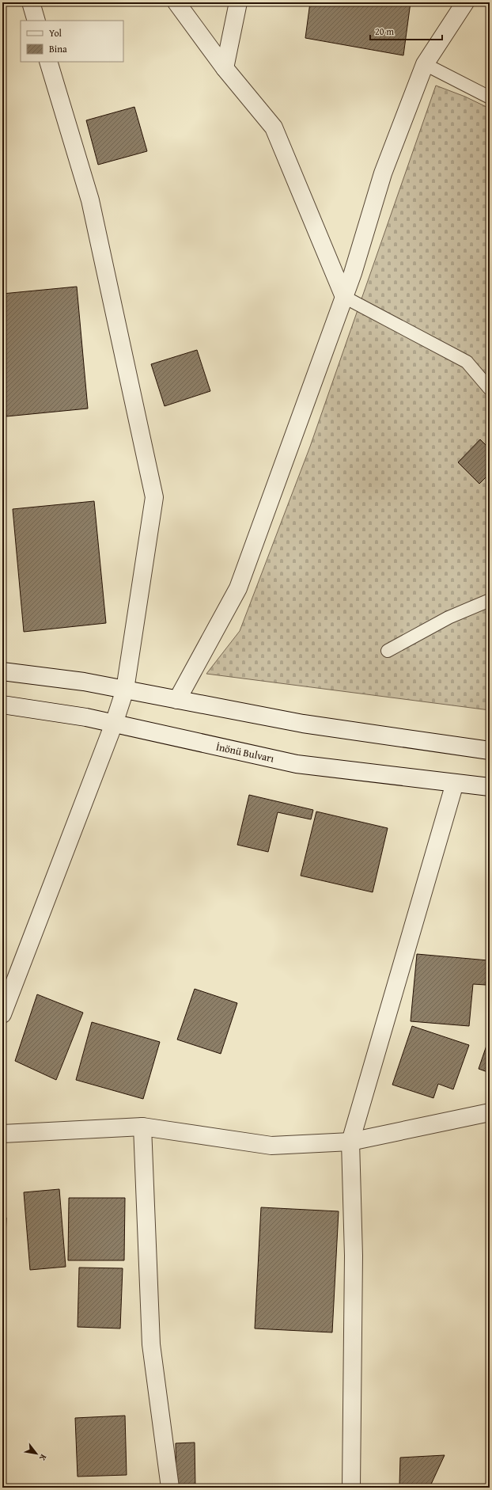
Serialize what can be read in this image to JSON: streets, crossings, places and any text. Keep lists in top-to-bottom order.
{
  "streets": {
    "street": ["İnönü Bulvarı"]
  },
  "legend": ["Yol", "Bina"],
  "scale_bar": "20 m",
  "north": "bottom right"
}
